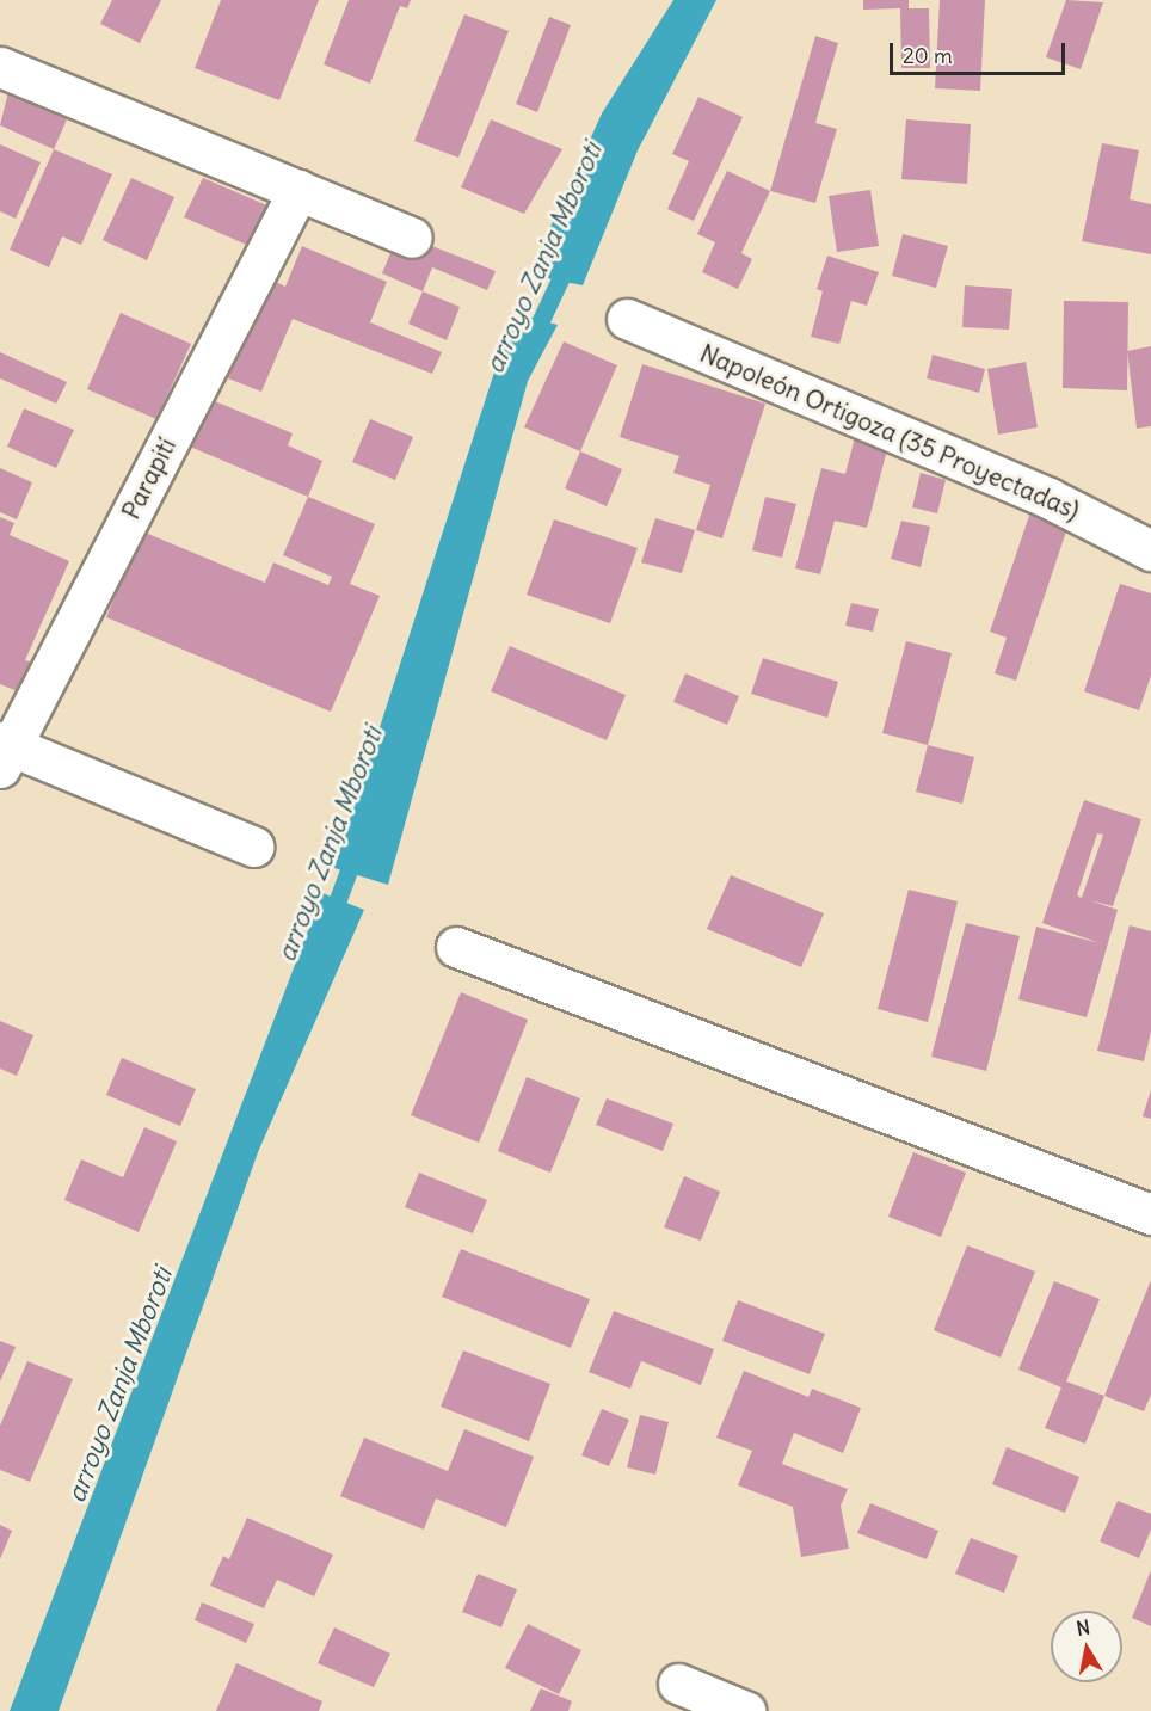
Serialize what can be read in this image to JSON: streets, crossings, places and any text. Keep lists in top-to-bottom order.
{
  "streets": {
    "street": ["Napoleón Ortigoza (35 Proyectadas)", "Parapití"]
  },
  "water": ["arroyo Zanja Mboroti"],
  "scale_bar": "20 m",
  "north": "top"
}
